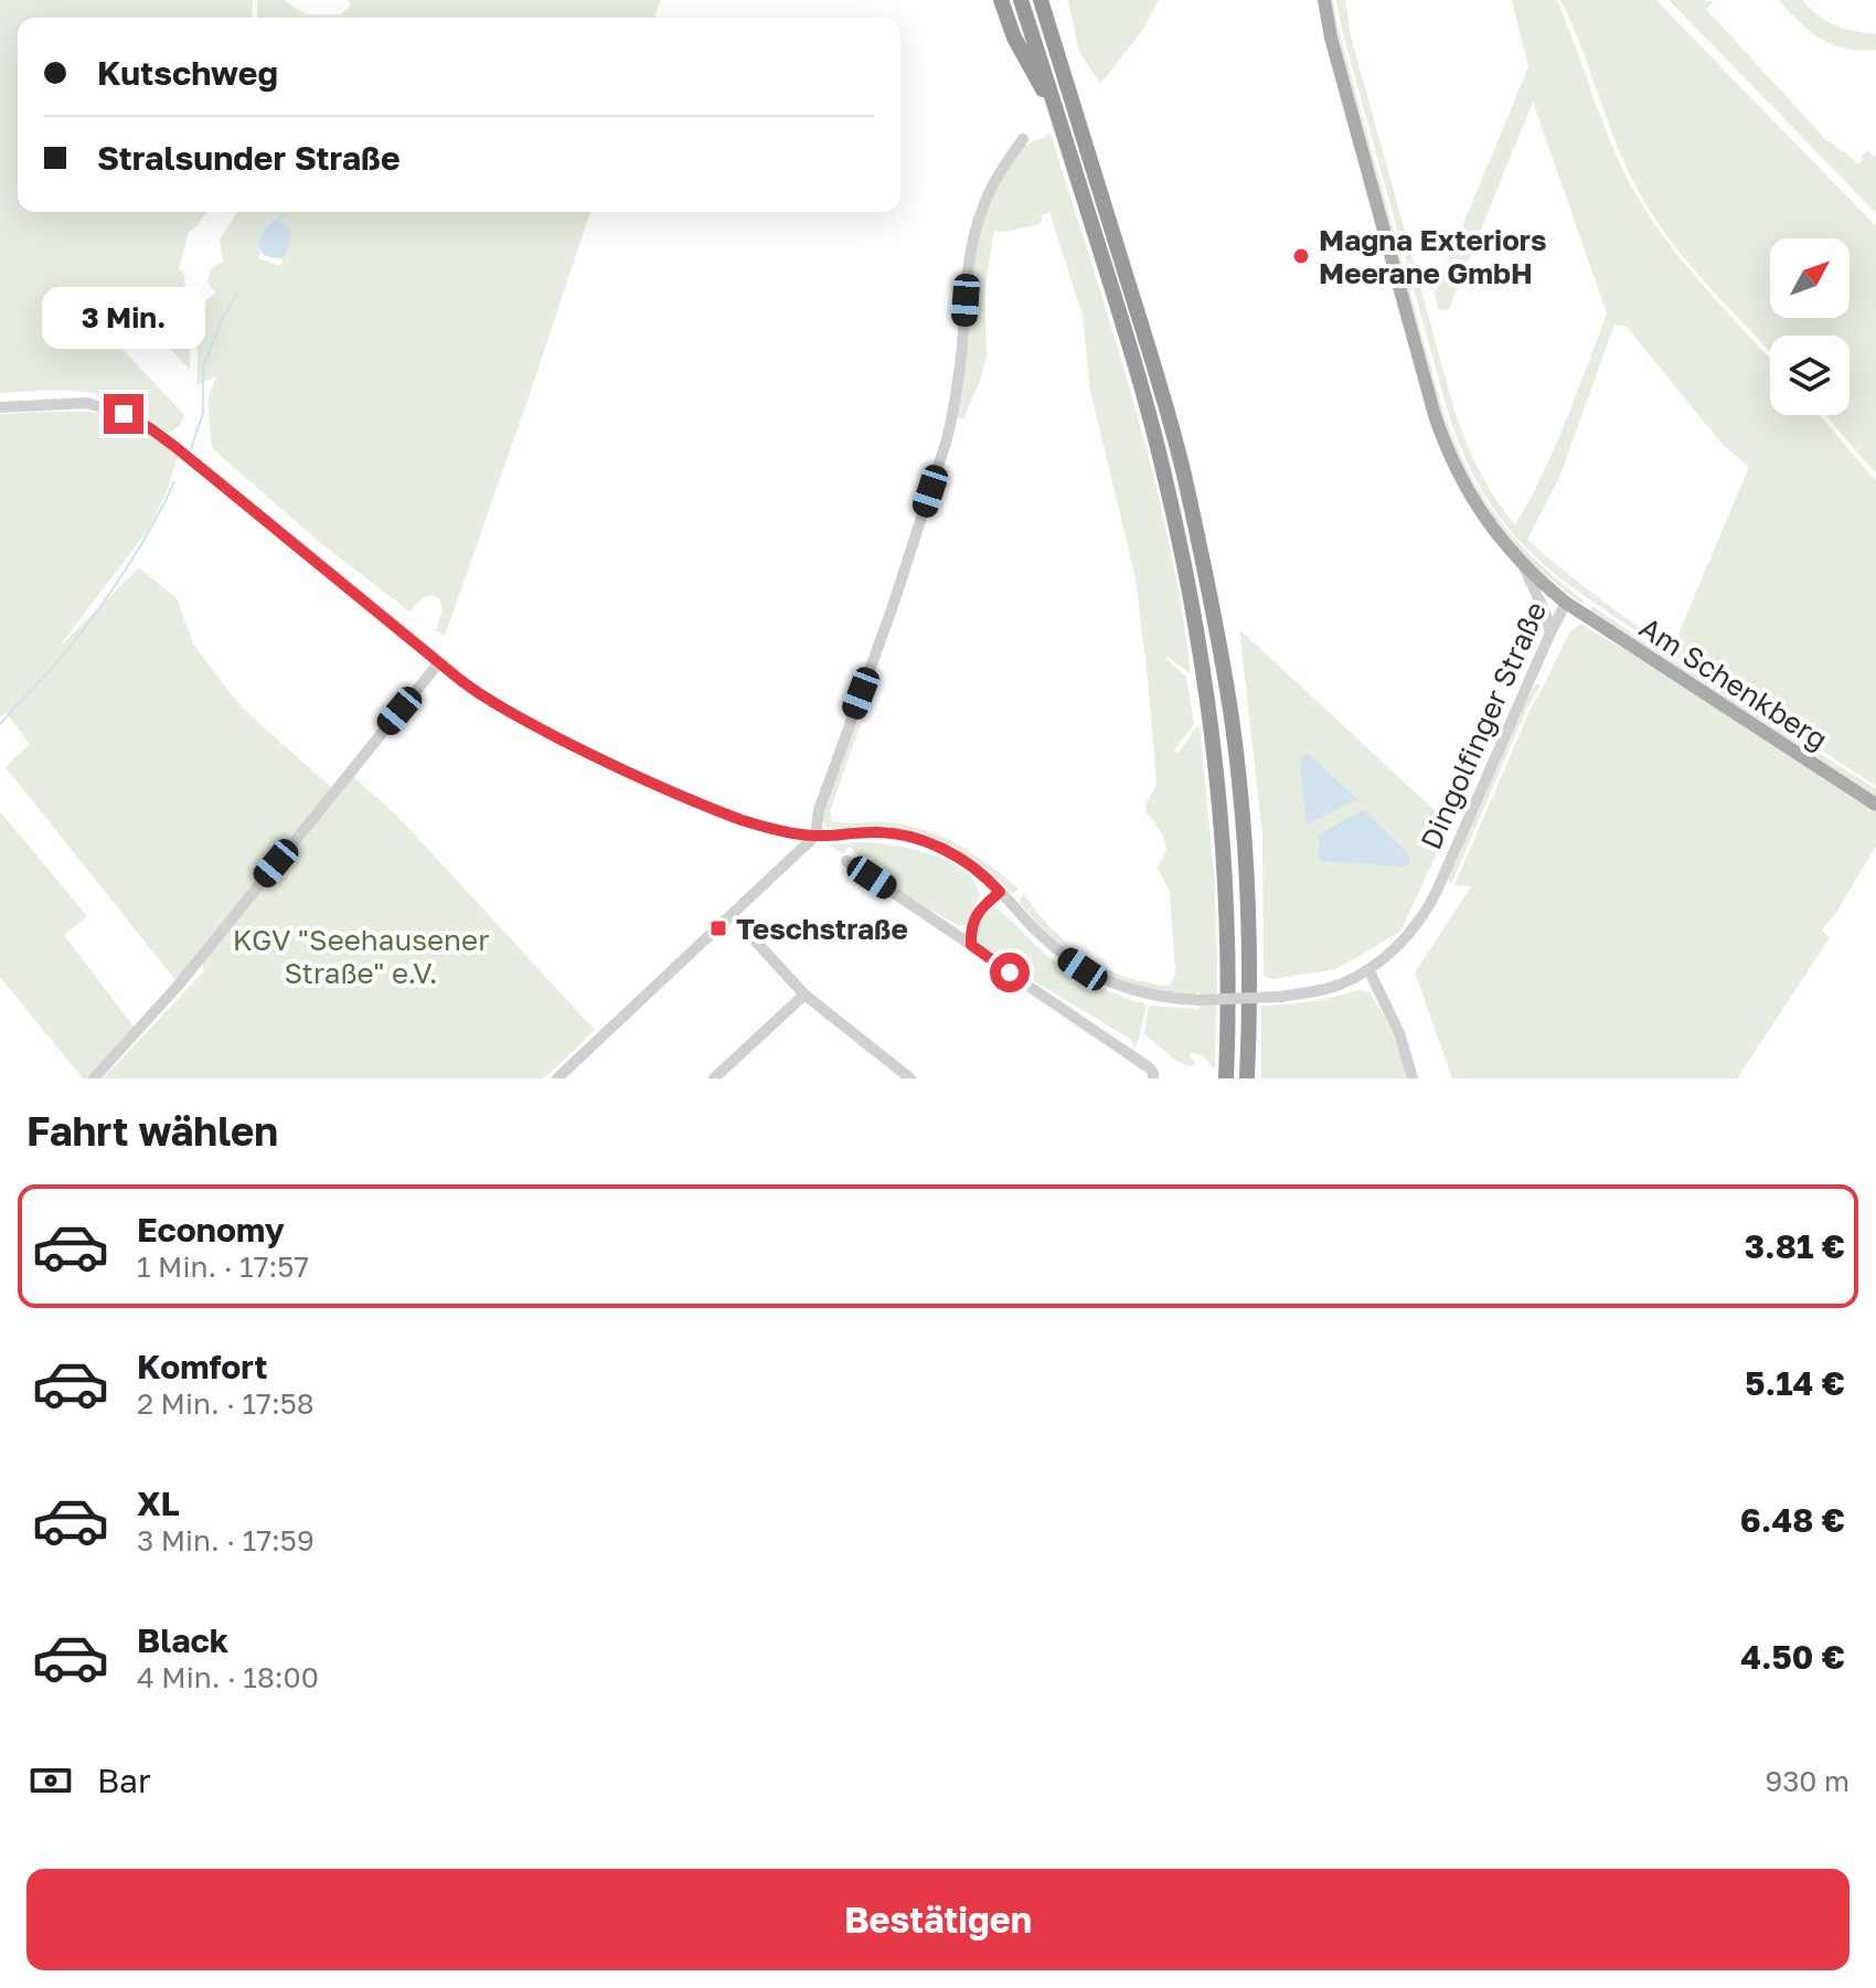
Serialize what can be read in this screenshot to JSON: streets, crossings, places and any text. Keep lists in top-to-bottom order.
{
  "streets": {
    "main road": ["Am Schenkberg", "Dingolfinger Straße"]
  },
  "crossings": [
    ["Am Schenkberg", "Dingolfinger Straße"]
  ],
  "parks": ["KGV \"Seehausener Straße\" e.V."],
  "places": {
    "other": ["Magna Exteriors Meerane GmbH"],
    "transit": ["Teschstraße"]
  },
  "north": "top right",
  "page": {
    "banner": ["Kutschweg", "Stralsunder Straße"],
    "bubble": "3 Min.",
    "heading": "Fahrt wählen",
    "list": [
      {
        "name": "Economy",
        "note": "1 Min. · 17:57",
        "value": "3.81 €"
      },
      {
        "name": "Komfort",
        "note": "2 Min. · 17:58",
        "value": "5.14 €"
      },
      {
        "name": "XL",
        "note": "3 Min. · 17:59",
        "value": "6.48 €"
      },
      {
        "name": "Black",
        "note": "4 Min. · 18:00",
        "value": "4.50 €"
      }
    ],
    "pay": ["Bar", "930 m"],
    "buttons": "Bestätigen"
  }
}
